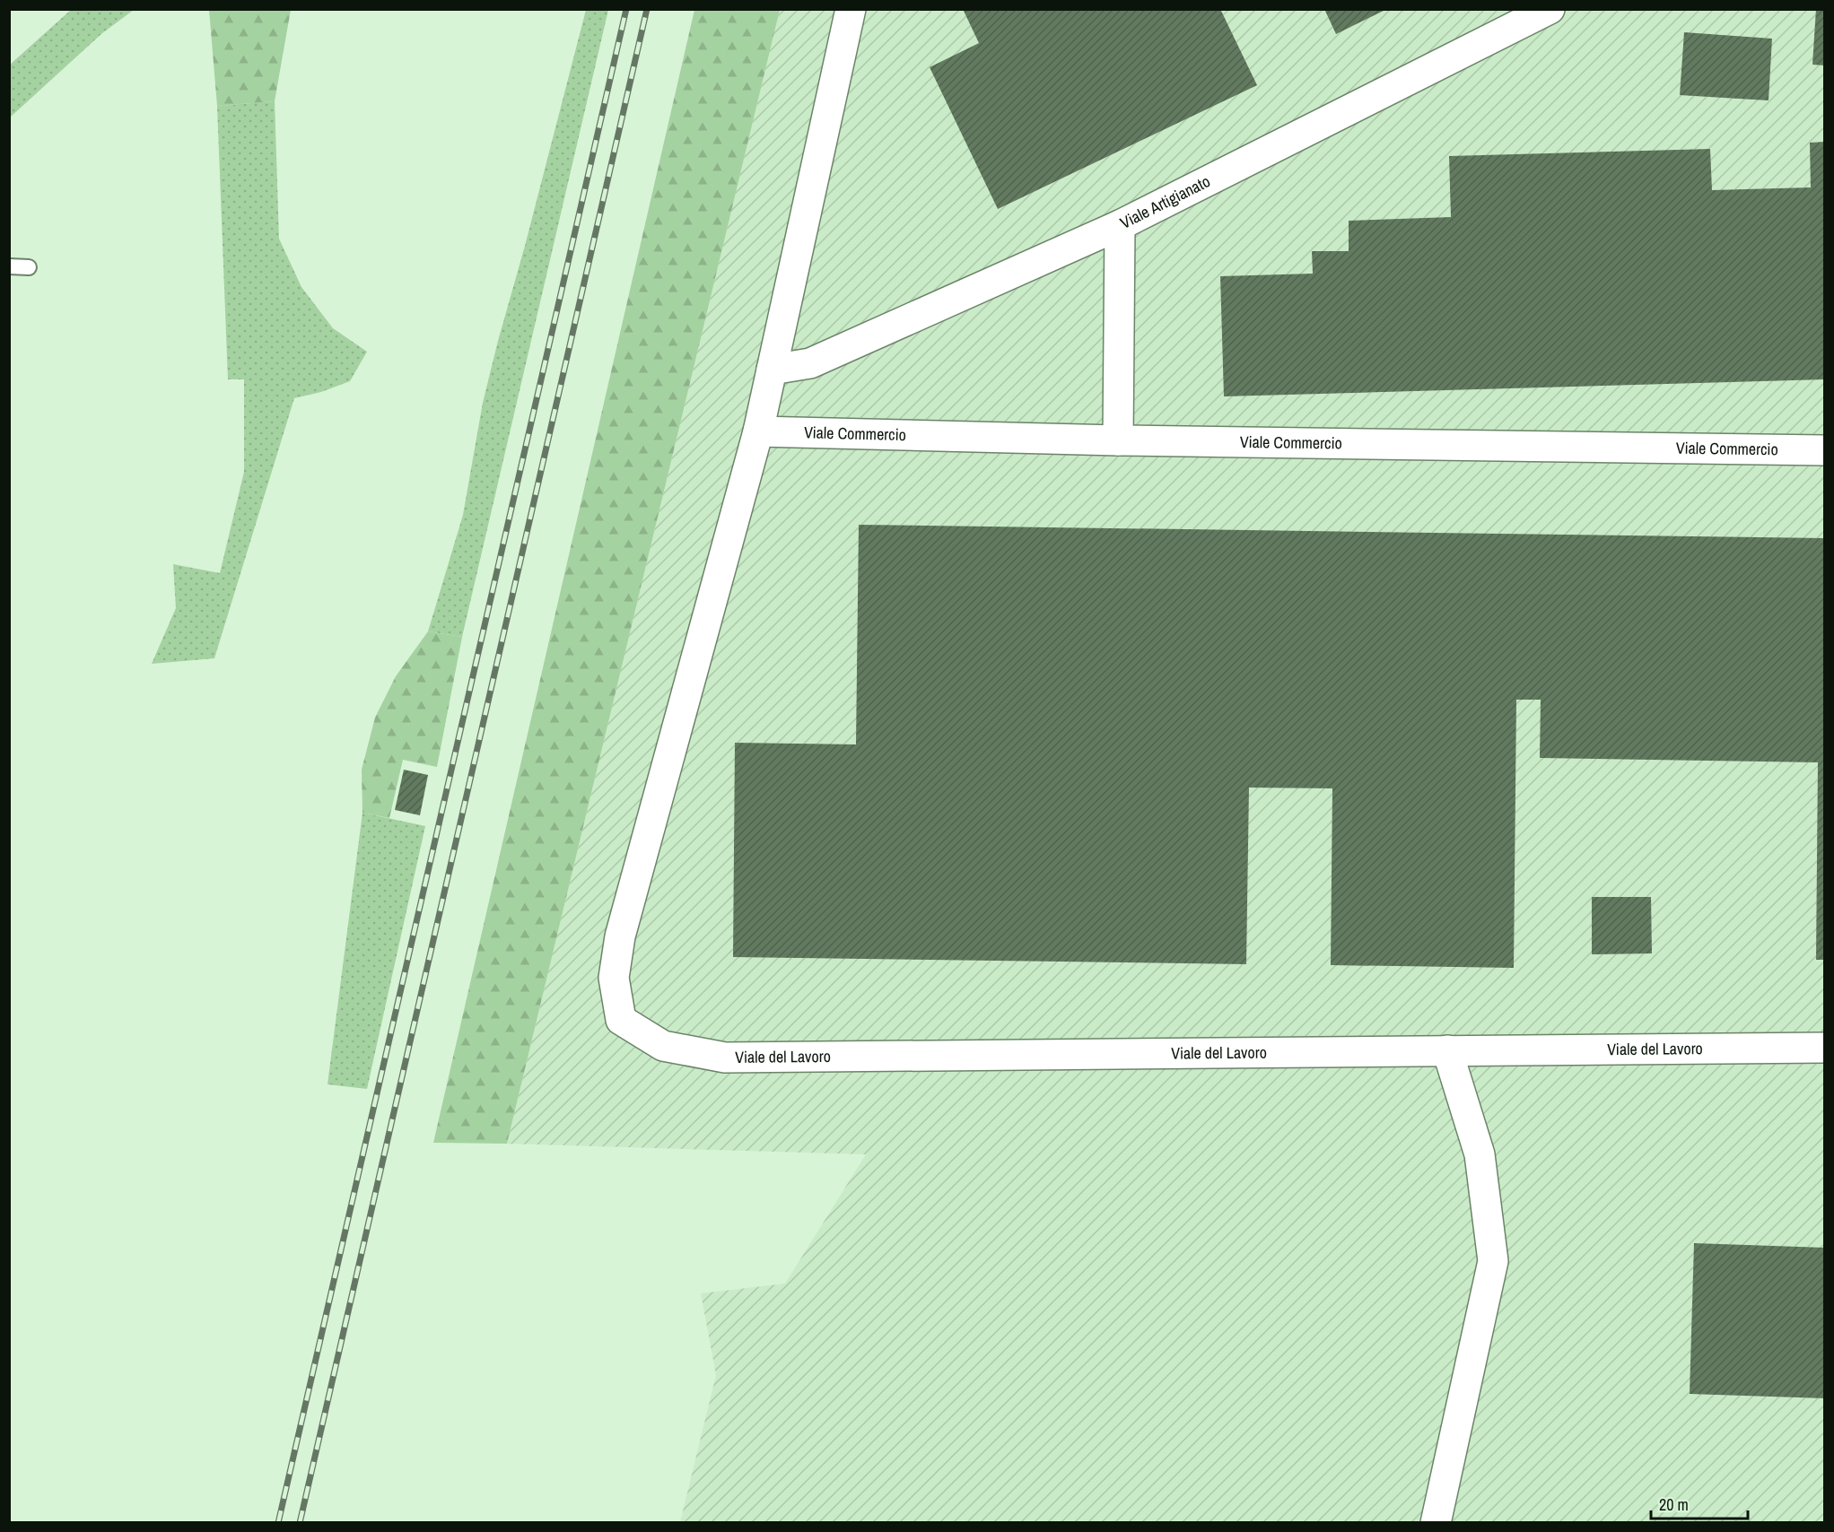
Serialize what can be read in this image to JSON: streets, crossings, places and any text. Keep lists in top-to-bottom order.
{
  "streets": {
    "street": ["Viale Artigianato", "Viale Commercio", "Viale del Lavoro"]
  },
  "crossings": [
    ["Viale Commercio", "Viale del Lavoro"]
  ],
  "scale_bar": "20 m"
}
